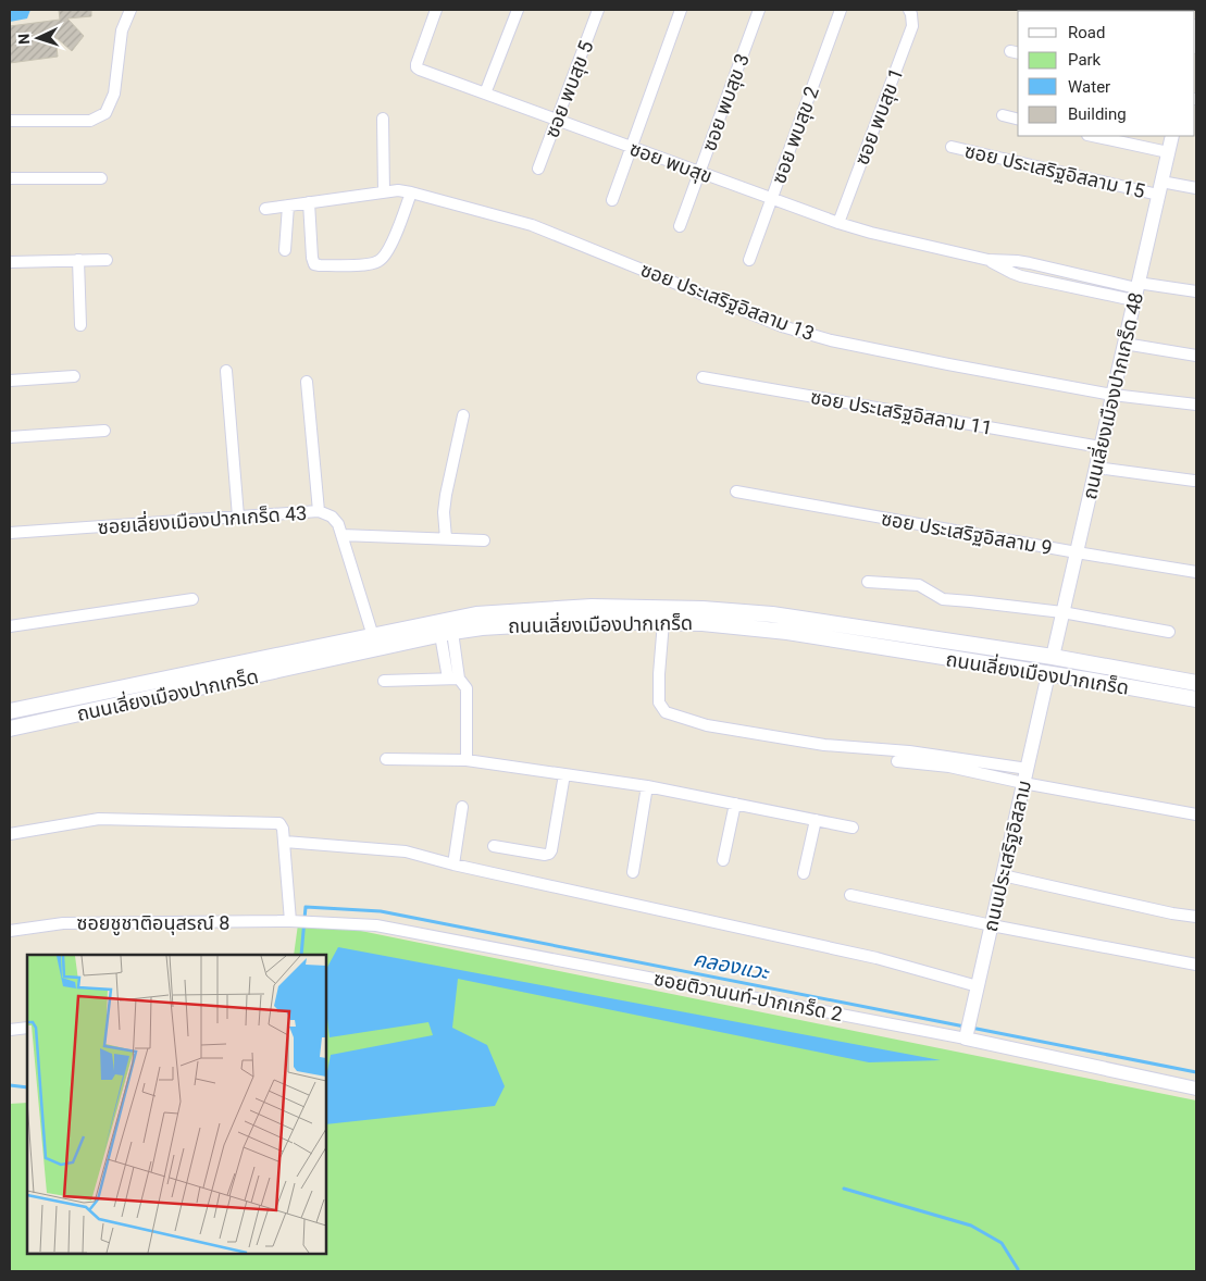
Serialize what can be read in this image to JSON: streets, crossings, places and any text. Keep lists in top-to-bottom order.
{
  "streets": {
    "main road": ["ถนนเลี่ยงเมืองปากเกร็ด"],
    "street": [
      "ซอย พบสุข 5",
      "ซอย พบสุข 3",
      "ซอย พบสุข 1",
      "ซอย พบสุข 2",
      "ซอย พบสุข",
      "ซอย ประเสริฐอิสลาม 15",
      "ซอย ประเสริฐอิสลาม 13",
      "ถนนเลี่ยงเมืองปากเกร็ด 48",
      "ซอย ประเสริฐอิสลาม 11",
      "ซอยเลี่ยงเมืองปากเกร็ด 43",
      "ซอย ประเสริฐอิสลาม 9",
      "ถนนประเสริฐอิสลาม",
      "ซอยชูชาติอนุสรณ์ 8",
      "ซอยติวานนท์-ปากเกร็ด 2"
    ]
  },
  "crossings": [
    ["ซอย พบสุข 5", "ซอย พบสุข"],
    ["ซอย พบสุข 3", "ซอย พบสุข"],
    ["ซอย พบสุข 1", "ซอย พบสุข"],
    ["ซอย พบสุข 2", "ซอย พบสุข"],
    ["ซอย พบสุข", "ถนนเลี่ยงเมืองปากเกร็ด 48"],
    ["ซอย ประเสริฐอิสลาม 15", "ถนนเลี่ยงเมืองปากเกร็ด 48"],
    ["ซอย ประเสริฐอิสลาม 13", "ถนนเลี่ยงเมืองปากเกร็ด 48"],
    ["ถนนเลี่ยงเมืองปากเกร็ด 48", "ซอย ประเสริฐอิสลาม 11"],
    ["ถนนเลี่ยงเมืองปากเกร็ด 48", "ซอย ประเสริฐอิสลาม 9"],
    ["ถนนเลี่ยงเมืองปากเกร็ด 48", "ถนนเลี่ยงเมืองปากเกร็ด"],
    ["ซอยเลี่ยงเมืองปากเกร็ด 43", "ถนนเลี่ยงเมืองปากเกร็ด"],
    ["ถนนเลี่ยงเมืองปากเกร็ด", "ถนนประเสริฐอิสลาม"],
    ["ถนนประเสริฐอิสลาม", "ซอยติวานนท์-ปากเกร็ด 2"],
    ["ซอยชูชาติอนุสรณ์ 8", "ซอยติวานนท์-ปากเกร็ด 2"]
  ],
  "water": ["คลองแวะ"],
  "legend": [
    "Road",
    "Park",
    "Water",
    "Building"
  ],
  "north": "left"
}
